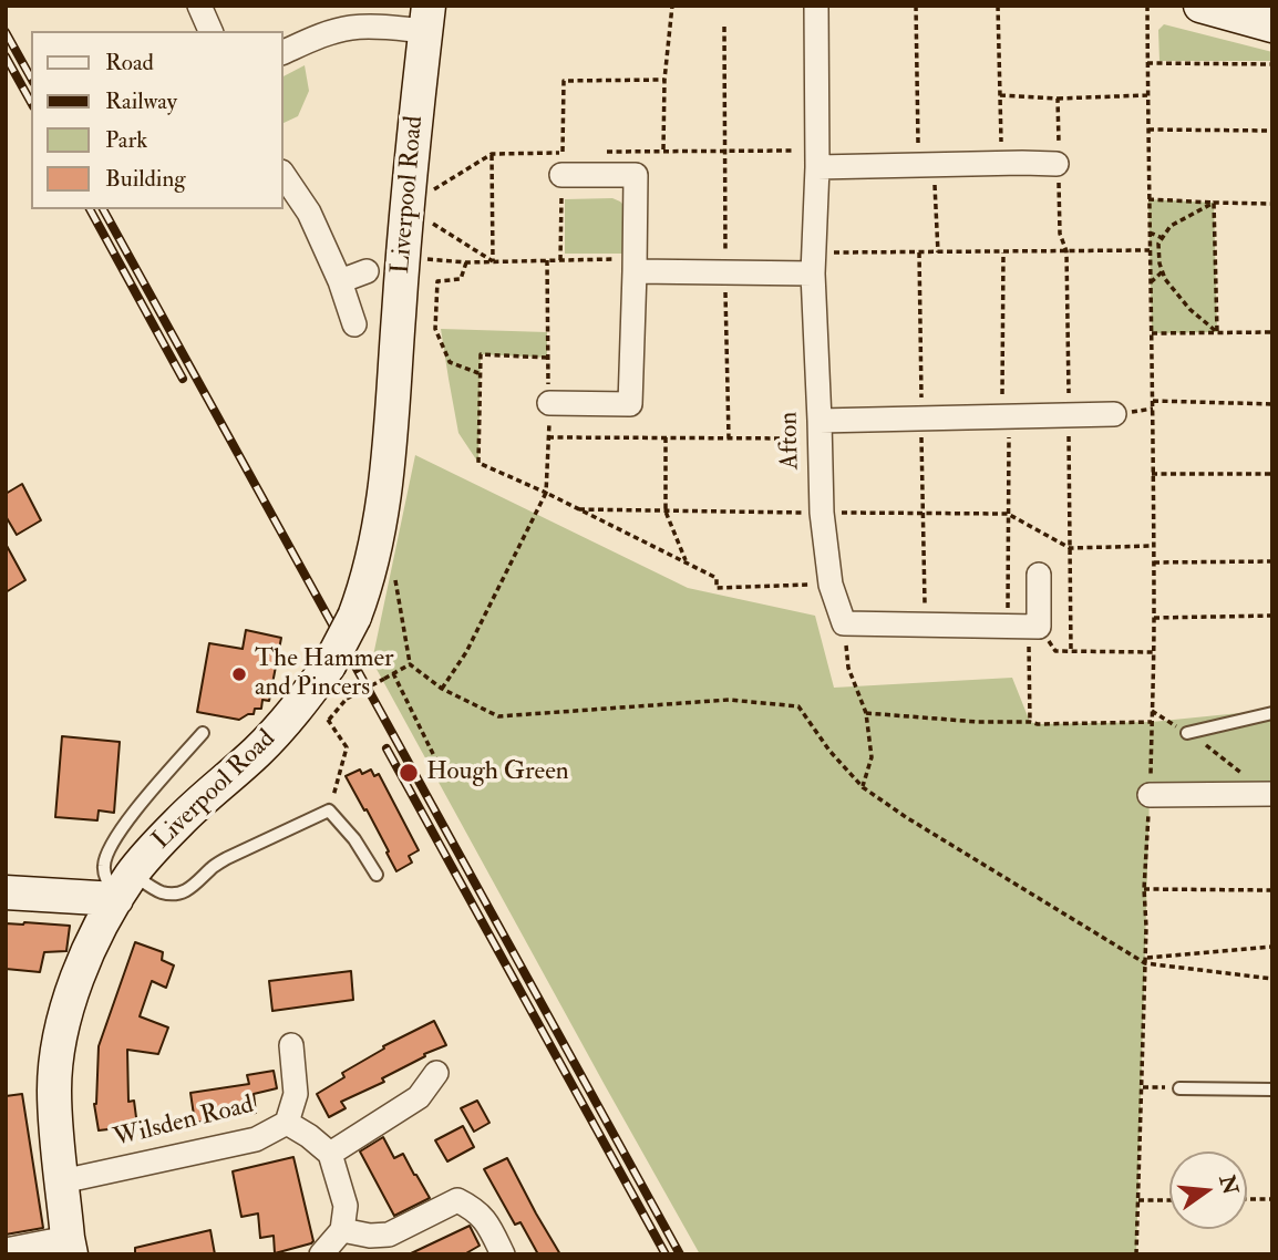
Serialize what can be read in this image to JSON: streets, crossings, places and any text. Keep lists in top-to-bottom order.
{
  "streets": {
    "main road": ["Liverpool Road"],
    "street": ["Afton", "Wilsden Road"]
  },
  "crossings": [
    ["Liverpool Road", "Wilsden Road"]
  ],
  "places": ["The Hammer and Pincers", "Hough Green"],
  "legend": [
    "Road",
    "Railway",
    "Park",
    "Building"
  ],
  "north": "right"
}
